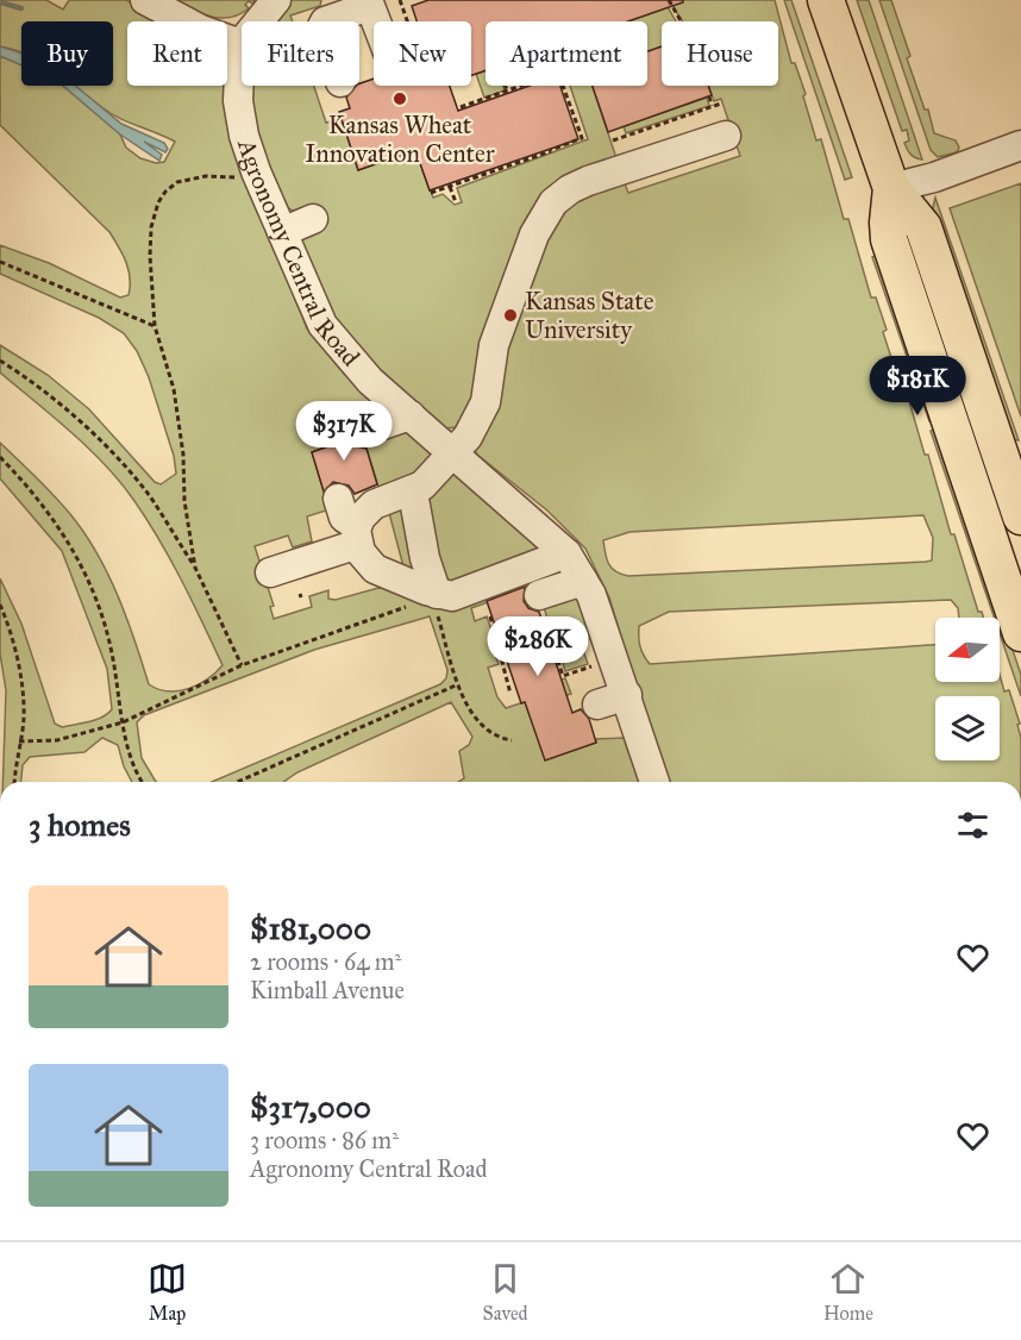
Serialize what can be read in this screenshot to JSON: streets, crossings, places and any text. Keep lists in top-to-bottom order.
{
  "streets": {
    "street": ["Agronomy Central Road"]
  },
  "places": ["Kansas Wheat Innovation Center", "Kansas State University"],
  "north": "left",
  "page": {
    "chip": [
      "Buy",
      "Rent",
      "Filters",
      "New",
      "Apartment",
      "House"
    ],
    "price": ["$181K", "$317K", "$286K"],
    "heading": "3 homes",
    "list": [
      {
        "name": "$181,000",
        "note": "2 rooms · 64 m² · Kimball Avenue"
      },
      {
        "name": "$317,000",
        "note": "3 rooms · 86 m² · Agronomy Central Road"
      }
    ],
    "tabs": ["Map", "Saved", "Home"]
  }
}
